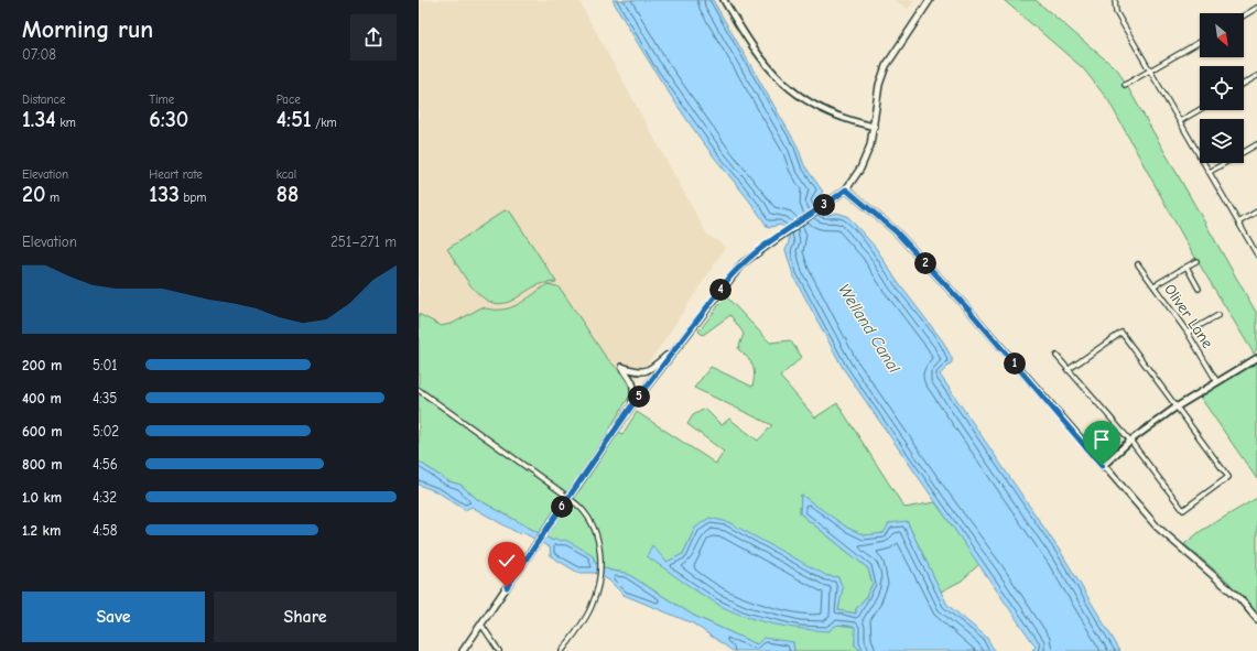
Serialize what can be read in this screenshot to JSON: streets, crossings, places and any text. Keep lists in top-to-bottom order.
{
  "streets": {
    "street": ["Oliver Lane"]
  },
  "water": ["Welland Canal"],
  "north": "bottom right",
  "page": {
    "heading": ["Morning run", "07:08"],
    "stats": [
      ["Distance", "1.34 km"],
      ["Time", "6:30"],
      ["Pace", "4:51 /km"],
      ["Elevation", "20 m"],
      ["Heart rate", "133 bpm"],
      ["kcal", "88"]
    ],
    "pins": [
      "3",
      "2",
      "4",
      "1",
      "5",
      "6"
    ],
    "chart": ["Elevation", "251–271 m"],
    "list": [
      {
        "name": "200 m",
        "note": "5:01"
      },
      {
        "name": "400 m",
        "note": "4:35"
      },
      {
        "name": "600 m",
        "note": "5:02"
      },
      {
        "name": "800 m",
        "note": "4:56"
      },
      {
        "name": "1.0 km",
        "note": "4:32"
      },
      {
        "name": "1.2 km",
        "note": "4:58"
      }
    ],
    "buttons": ["Save", "Share"]
  }
}
